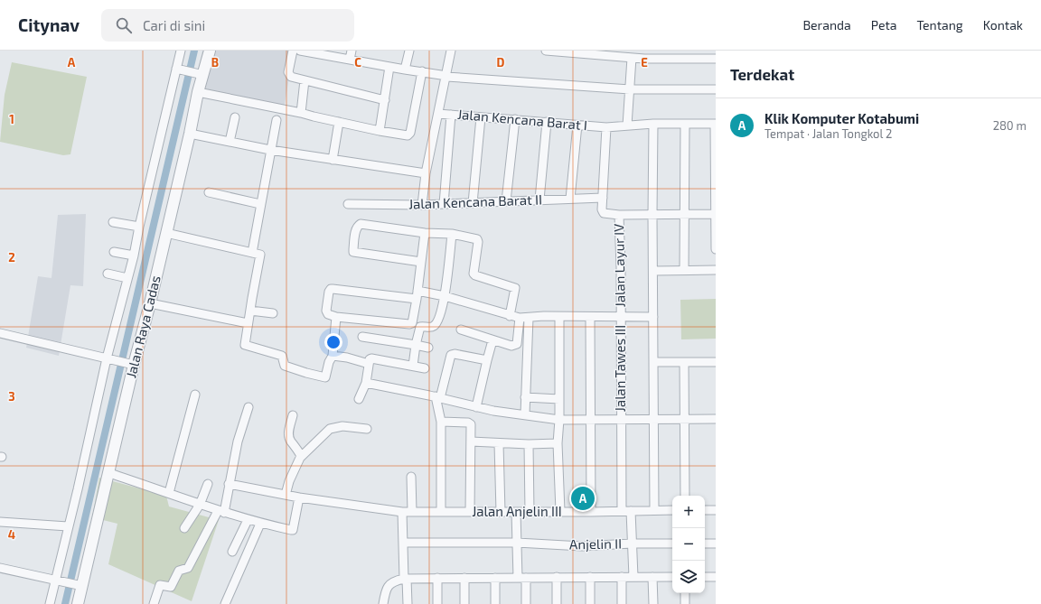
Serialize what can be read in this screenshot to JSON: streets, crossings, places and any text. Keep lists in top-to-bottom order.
{
  "streets": {
    "street": [
      "Jalan Kencana Barat I",
      "Jalan Kencana Barat II",
      "Jalan Layur IV",
      "Jalan Raya Cadas",
      "Jalan Tawes III",
      "Jalan Anjelin III",
      "Anjelin II"
    ]
  },
  "crossings": [
    ["Jalan Layur IV", "Jalan Tawes III"],
    ["Jalan Tawes III", "Jalan Anjelin III"]
  ],
  "page": {
    "header": "Citynav",
    "search": "Cari di sini",
    "nav": [
      "Beranda",
      "Peta",
      "Tentang",
      "Kontak"
    ],
    "heading": "Terdekat",
    "list": [
      {
        "mark": "A",
        "name": "Klik Komputer Kotabumi",
        "note": "Tempat · Jalan Tongkol 2",
        "value": "280 m"
      }
    ],
    "pins": "A",
    "map_buttons": ["+", "−"]
  },
  "grid": {
    "columns": [
      "A",
      "B",
      "C",
      "D",
      "E"
    ],
    "rows": [
      "1",
      "2",
      "3",
      "4"
    ]
  }
}
